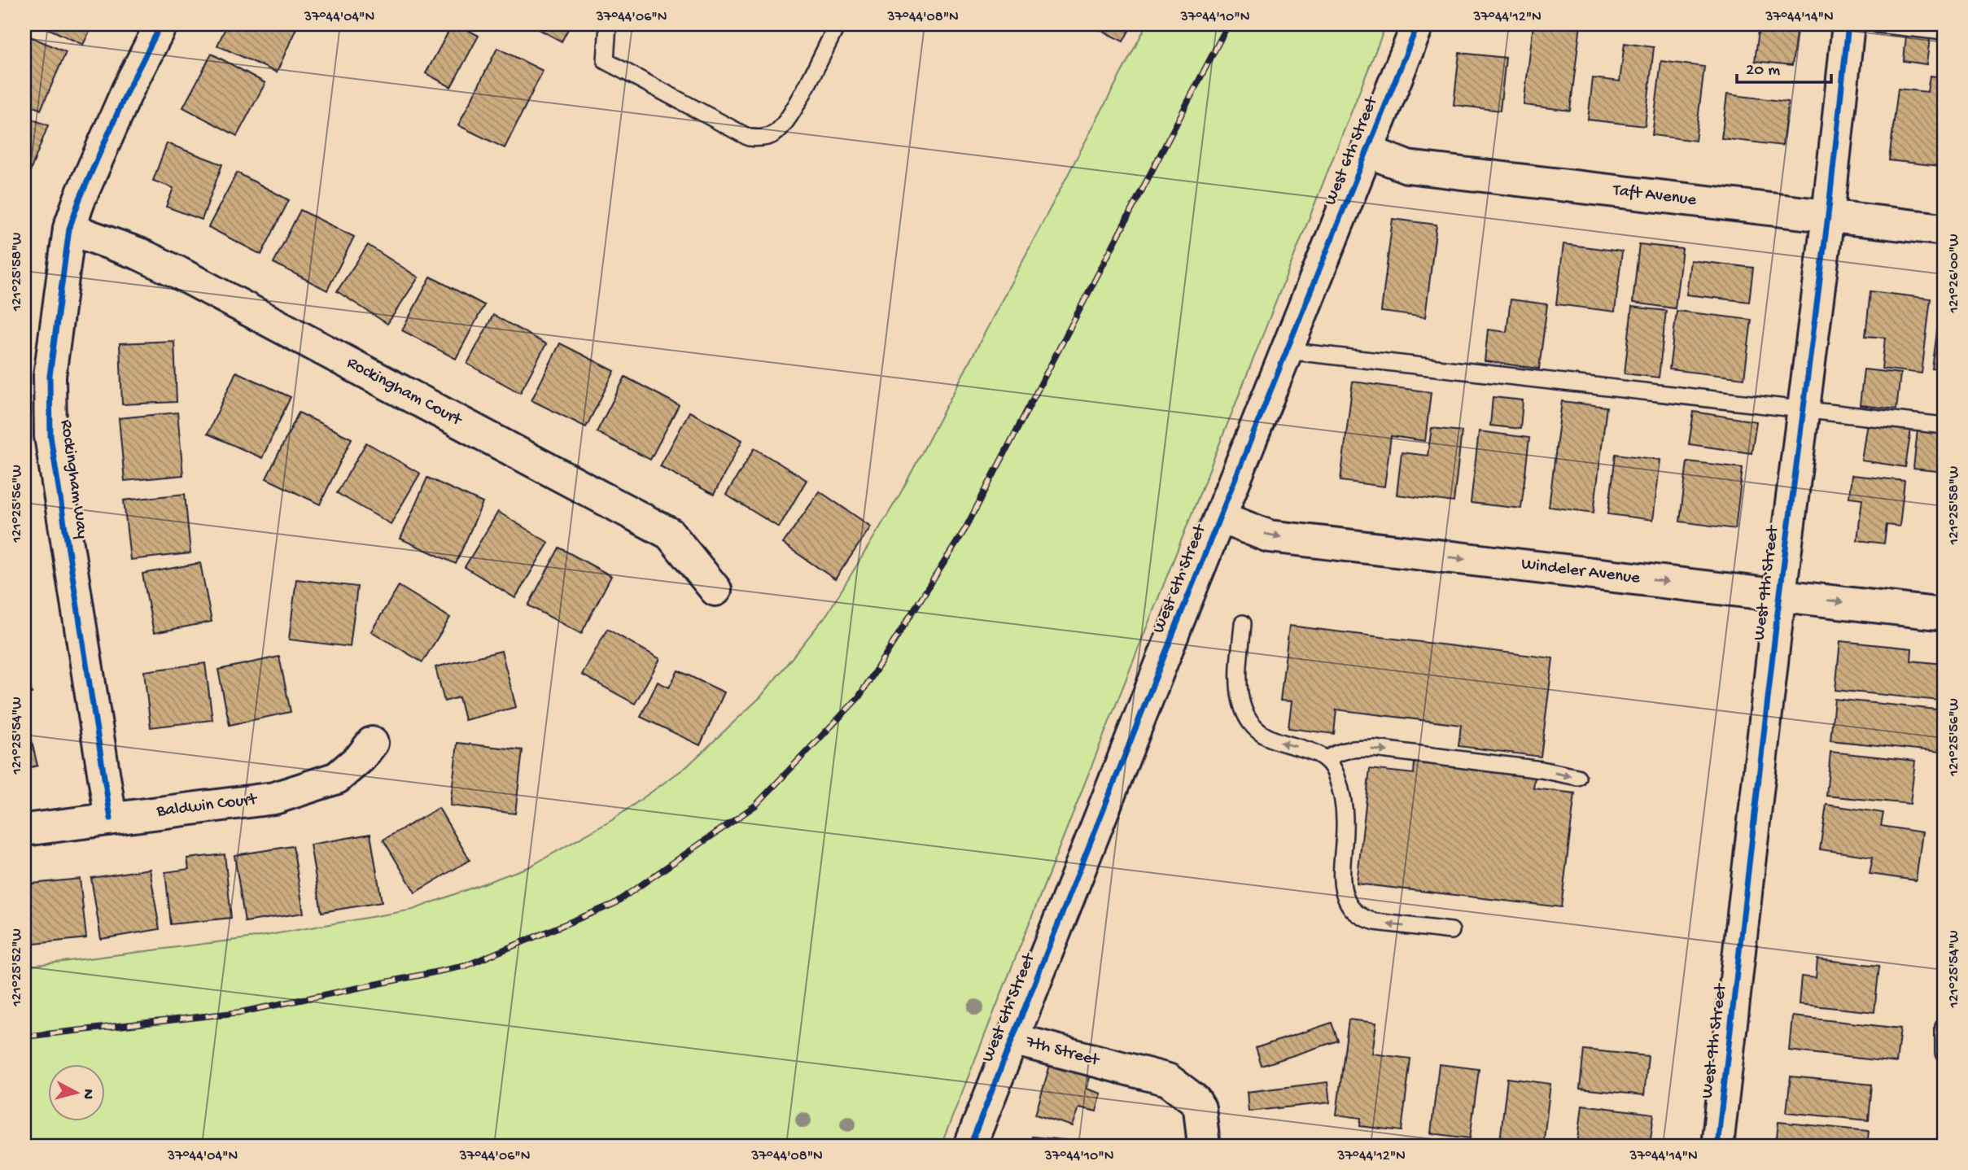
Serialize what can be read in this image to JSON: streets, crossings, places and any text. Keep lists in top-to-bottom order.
{
  "streets": {
    "street": [
      "West 6th Street",
      "Taft Avenue",
      "Rockingham Court",
      "Rockingham Way",
      "Windeler Avenue",
      "West 9th Street",
      "Baldwin Court",
      "7th Street"
    ]
  },
  "crossings": [
    ["West 6th Street", "Taft Avenue"],
    ["West 6th Street", "Windeler Avenue"],
    ["West 6th Street", "7th Street"],
    ["Taft Avenue", "West 9th Street"],
    ["Rockingham Court", "Rockingham Way"],
    ["Rockingham Way", "Baldwin Court"],
    ["Windeler Avenue", "West 9th Street"]
  ],
  "one_way": ["Windeler Avenue"],
  "scale_bar": "20 m",
  "north": "right",
  "coordinates": [
    "37°44'04\"N",
    "37°44'06\"N",
    "37°44'08\"N",
    "37°44'10\"N",
    "37°44'12\"N",
    "37°44'14\"N",
    "121°25'58\"W",
    "121°26'00\"W",
    "121°25'56\"W",
    "121°25'54\"W",
    "121°25'52\"W"
  ]
}
